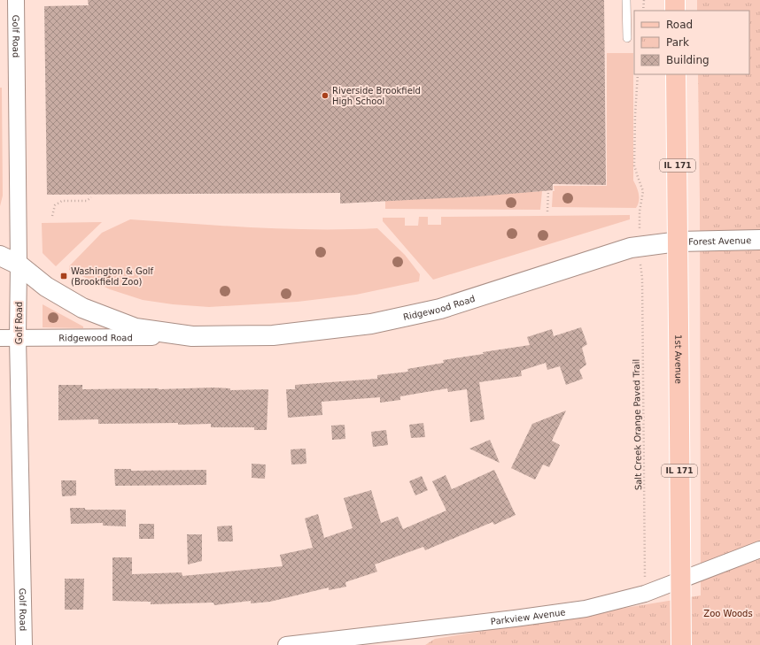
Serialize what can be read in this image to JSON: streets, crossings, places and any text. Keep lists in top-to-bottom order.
{
  "streets": {
    "main road": ["IL 171", "1st Avenue"],
    "street": [
      "Golf Road",
      "Forest Avenue",
      "Ridgewood Road",
      "Parkview Avenue"
    ],
    "path": ["Salt Creek Orange Paved Trail"]
  },
  "crossings": [
    ["Golf Road", "Ridgewood Road"],
    ["Forest Avenue", "Ridgewood Road"],
    ["Forest Avenue", "1st Avenue"],
    ["Ridgewood Road", "1st Avenue"],
    ["1st Avenue", "Parkview Avenue"]
  ],
  "parks": ["Zoo Woods"],
  "places": {
    "other": ["Riverside Brookfield High School"],
    "transit": ["Washington & Golf (Brookfield Zoo)"]
  },
  "legend": ["Road", "Park", "Building"]
}
